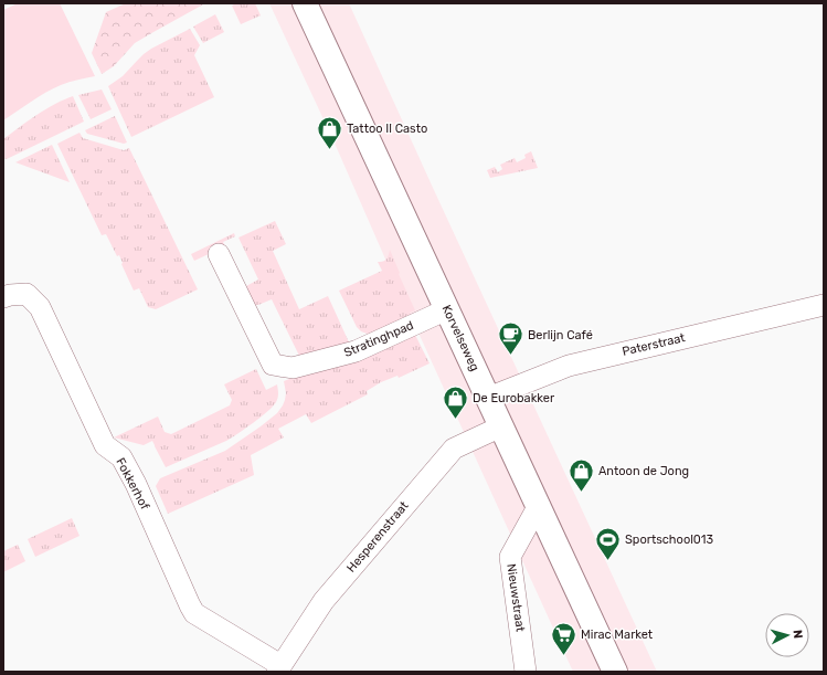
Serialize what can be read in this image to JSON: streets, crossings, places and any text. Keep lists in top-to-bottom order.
{
  "streets": {
    "street": [
      "Korvelseweg",
      "Stratinghpad",
      "Paterstraat",
      "Fokkerhof",
      "Hesperenstraat",
      "Nieuwstraat"
    ]
  },
  "crossings": [
    ["Korvelseweg", "Stratinghpad"],
    ["Korvelseweg", "Paterstraat"],
    ["Korvelseweg", "Hesperenstraat"],
    ["Korvelseweg", "Nieuwstraat"],
    ["Fokkerhof", "Hesperenstraat"]
  ],
  "places": {
    "shop": ["Tattoo Il Casto", "De Eurobakker", "Antoon de Jong"],
    "cafe": ["Berlijn Café"],
    "sports": ["Sportschool013"],
    "supermarket": ["Mirac Market"]
  },
  "north": "right"
}
